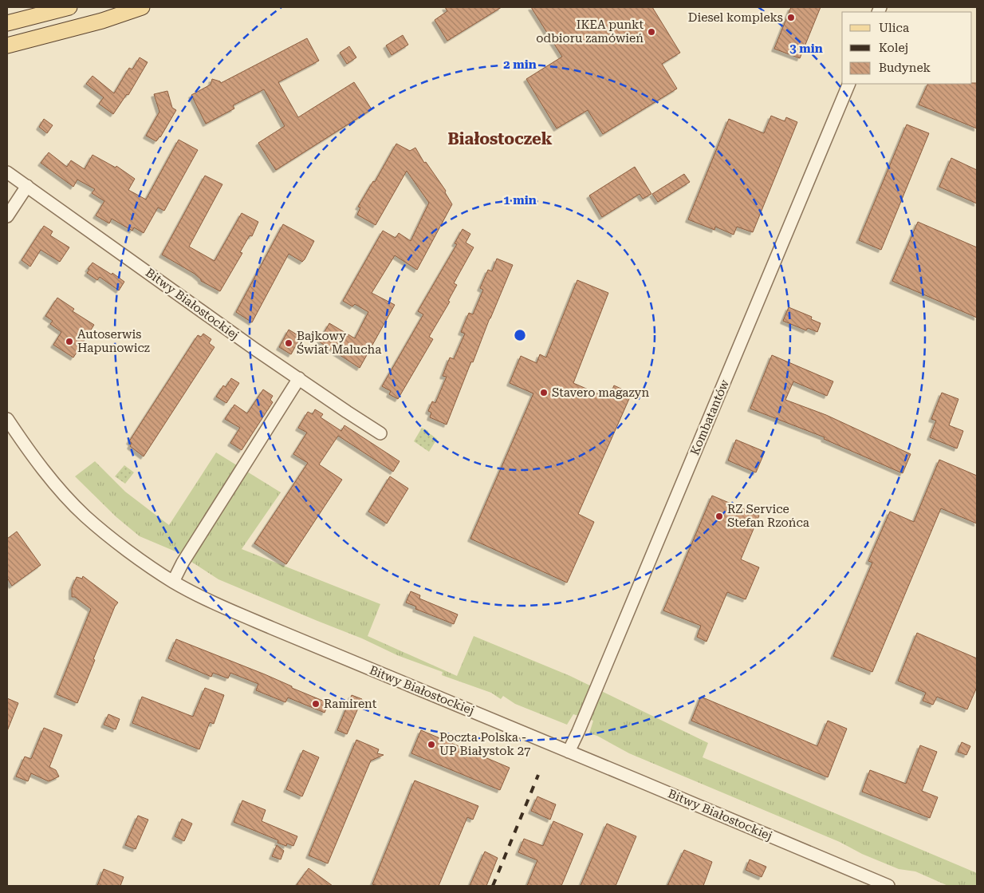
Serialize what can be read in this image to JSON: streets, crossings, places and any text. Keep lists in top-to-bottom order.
{
  "streets": {
    "street": ["Bitwy Białostockiej", "Kombatantów"]
  },
  "crossings": [
    ["Bitwy Białostockiej", "Kombatantów"]
  ],
  "districts": ["Białostoczek"],
  "places": [
    "Diesel kompleks",
    "IKEA punkt odbioru zamówień",
    "Autoserwis Hapunowicz",
    "Bajkowy Świat Malucha",
    "Stavero magazyn",
    "RZ Service Stefan Rzońca",
    "Ramirent",
    "Poczta Polska - UP Białystok 27"
  ],
  "legend": ["Ulica", "Kolej", "Budynek"],
  "rings": ["3 min", "2 min", "1 min"]
}
